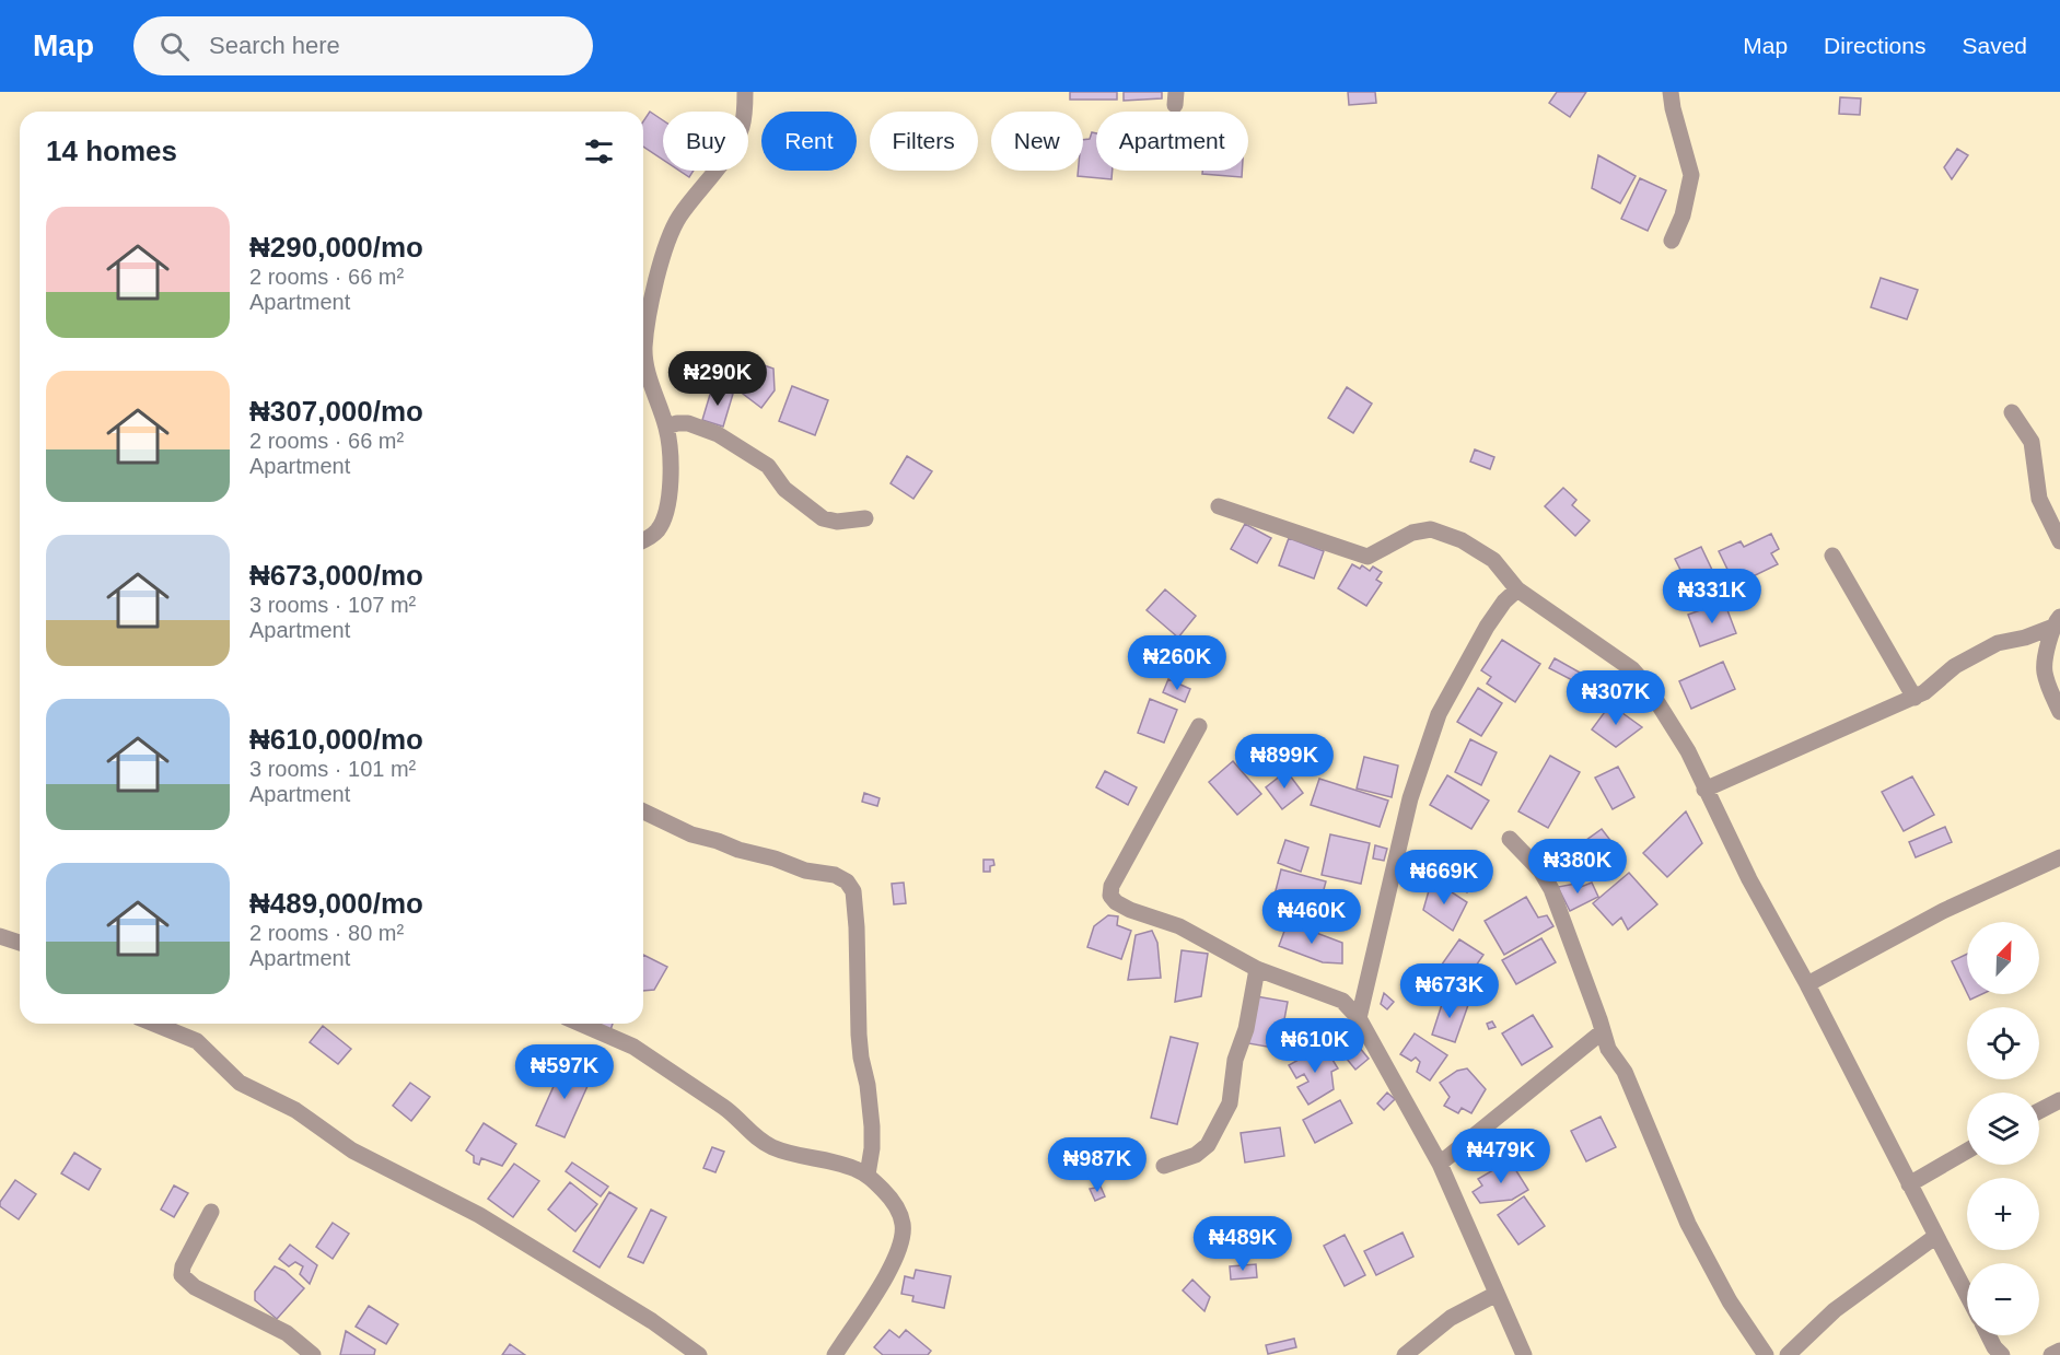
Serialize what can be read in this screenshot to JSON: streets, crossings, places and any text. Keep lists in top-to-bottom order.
{
  "north": "top right",
  "page": {
    "header": "Map",
    "search": "Search here",
    "nav": ["Map", "Directions", "Saved"],
    "chip": [
      "Buy",
      "Rent",
      "Filters",
      "New",
      "Apartment"
    ],
    "heading": "14 homes",
    "list": [
      {
        "name": "₦290,000/mo",
        "note": "2 rooms · 66 m² · Apartment"
      },
      {
        "name": "₦307,000/mo",
        "note": "2 rooms · 66 m² · Apartment"
      },
      {
        "name": "₦673,000/mo",
        "note": "3 rooms · 107 m² · Apartment"
      },
      {
        "name": "₦610,000/mo",
        "note": "3 rooms · 101 m² · Apartment"
      },
      {
        "name": "₦489,000/mo",
        "note": "2 rooms · 80 m² · Apartment"
      }
    ],
    "price": [
      "₦290K",
      "₦331K",
      "₦260K",
      "₦307K",
      "₦899K",
      "₦380K",
      "₦669K",
      "₦460K",
      "₦673K",
      "₦610K",
      "₦597K",
      "₦479K",
      "₦987K",
      "₦489K"
    ],
    "map_buttons": ["+", "−"]
  }
}
